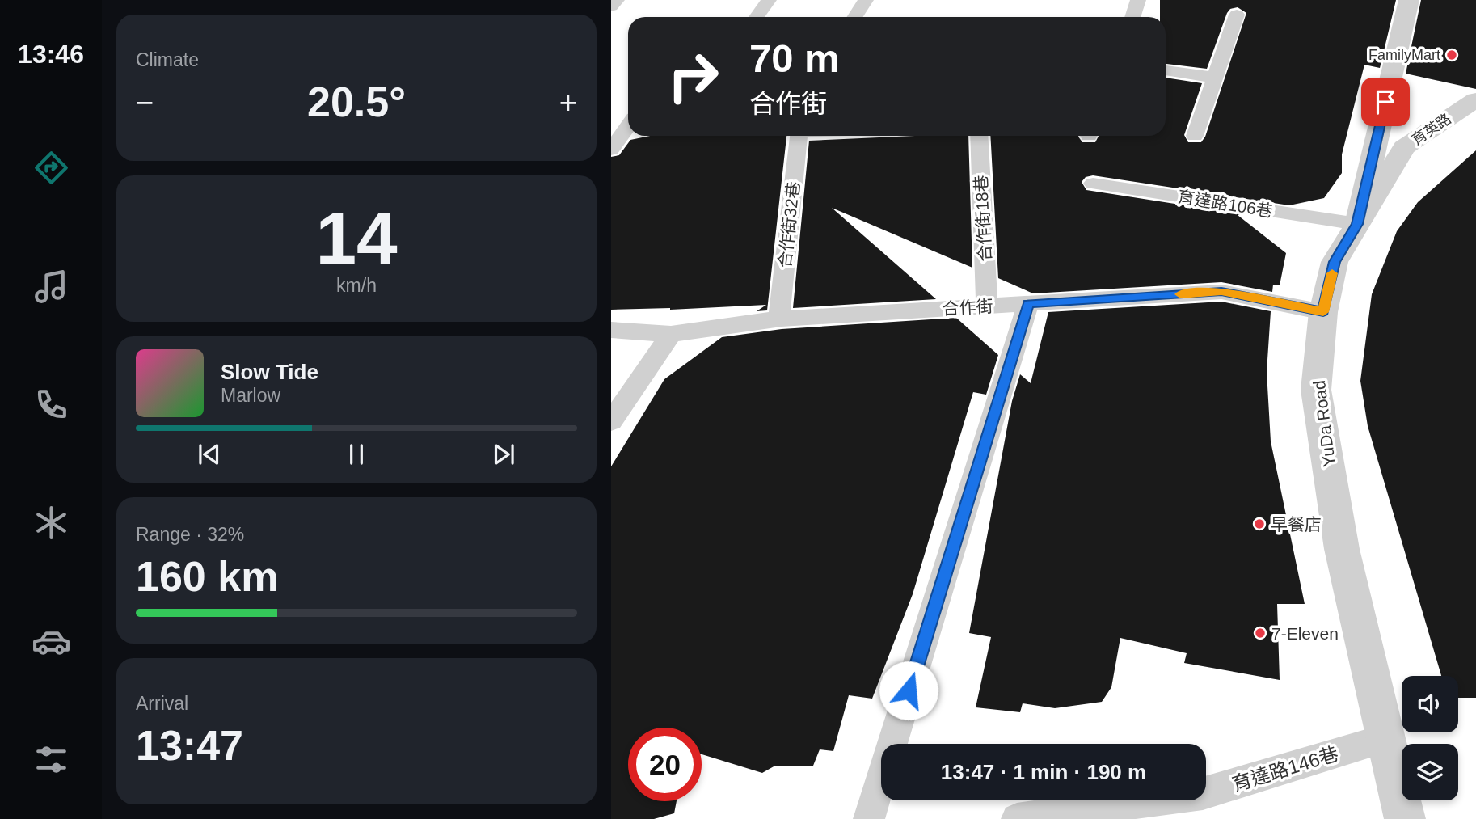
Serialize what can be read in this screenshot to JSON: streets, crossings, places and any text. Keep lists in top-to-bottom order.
{
  "streets": {
    "street": ["育英路", "YuDa Road"],
    "lane": [
      "育達路106巷",
      "合作街18巷",
      "合作街32巷",
      "合作街",
      "育達路146巷"
    ]
  },
  "crossings": [
    ["育英路", "育達路106巷"],
    ["育英路", "YuDa Road"],
    ["育達路106巷", "YuDa Road"],
    ["合作街18巷", "合作街"],
    ["合作街32巷", "合作街"],
    ["合作街", "YuDa Road"],
    ["YuDa Road", "育達路146巷"]
  ],
  "places": ["FamilyMart", "早餐店", "7-Eleven"],
  "page": {
    "tabs": "13:46",
    "tile": [
      "Climate",
      ["14", "km/h"],
      ["Range · 32%", "160 km"],
      ["Arrival", "13:47"]
    ],
    "turn": ["70 m", "合作街"],
    "heat": ["−", "20.5°", "+"],
    "song": ["Slow Tide", "Marlow"],
    "limit": "20",
    "trip": "13:47 · 1 min · 190 m"
  }
}
